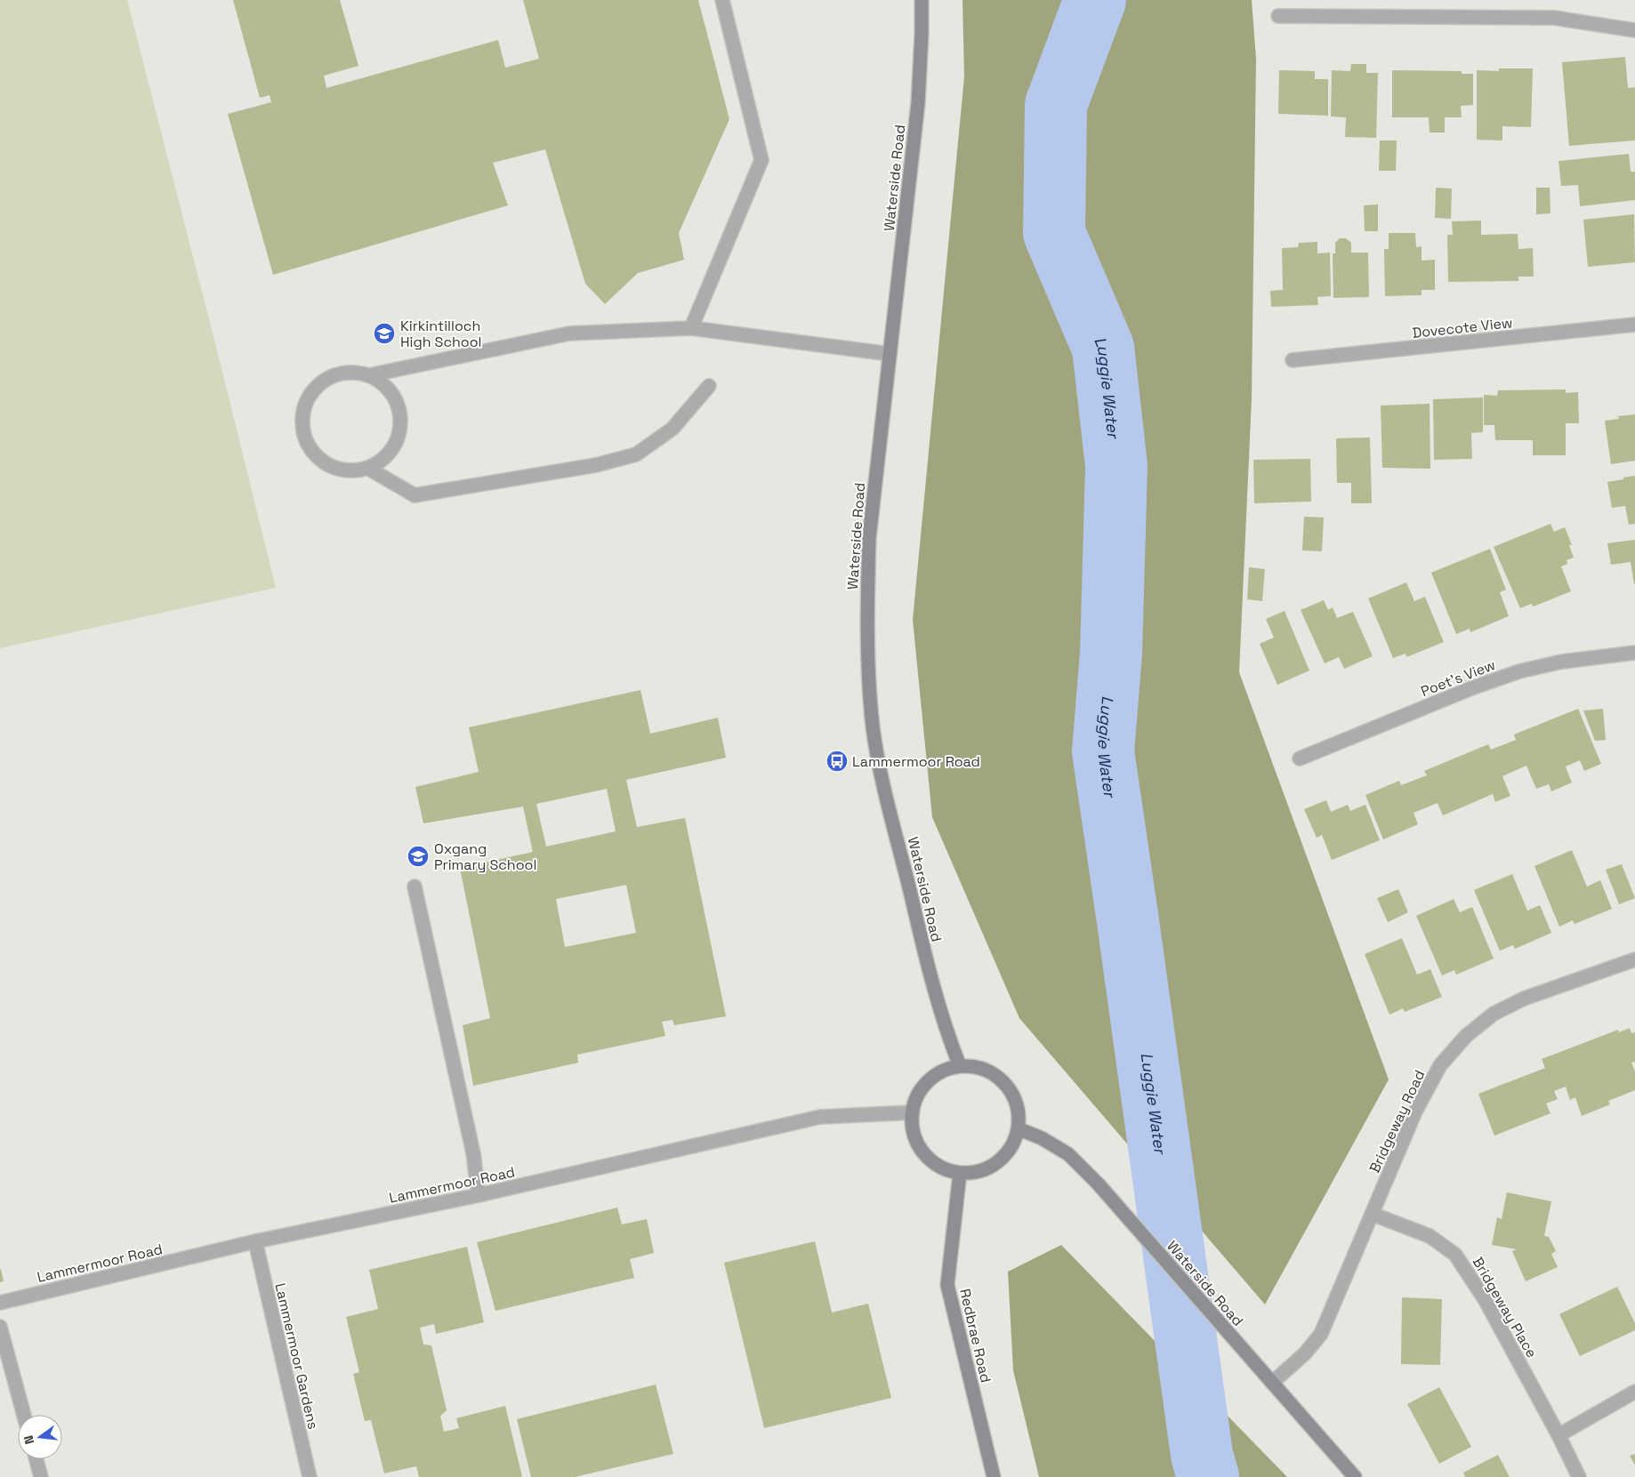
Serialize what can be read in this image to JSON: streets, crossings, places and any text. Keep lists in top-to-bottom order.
{
  "streets": {
    "main road": ["Waterside Road", "Redbrae Road"],
    "street": [
      "Dovecote View",
      "Poet's View",
      "Bridgeway Road",
      "Lammermoor Road",
      "Bridgeway Place",
      "Lammermoor Gardens"
    ]
  },
  "crossings": [
    ["Waterside Road", "Bridgeway Road"],
    ["Waterside Road", "Lammermoor Road"],
    ["Waterside Road", "Redbrae Road"],
    ["Bridgeway Road", "Bridgeway Place"],
    ["Lammermoor Road", "Redbrae Road"],
    ["Lammermoor Road", "Lammermoor Gardens"]
  ],
  "water": ["Luggie Water"],
  "places": {
    "school or university": ["Kirkintilloch High School", "Oxgang Primary School"],
    "bus stop": ["Lammermoor Road"]
  },
  "north": "left"
}
